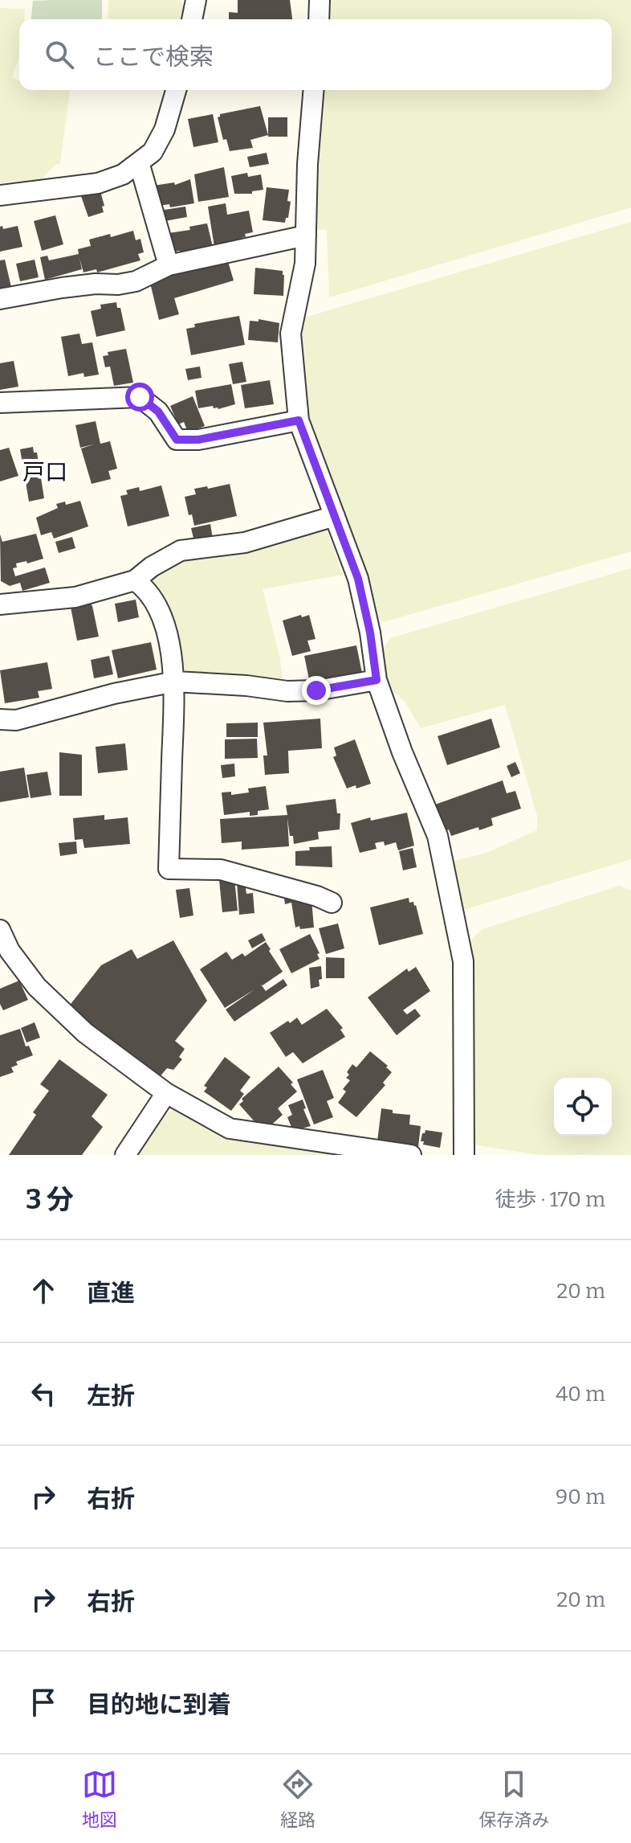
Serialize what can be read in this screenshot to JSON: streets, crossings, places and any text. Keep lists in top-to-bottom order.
{
  "districts": ["戸口"],
  "page": {
    "search": "ここで検索",
    "heading": ["3 分", "徒歩 · 170 m"],
    "list": [
      ["直進", "20 m"],
      ["左折", "40 m"],
      ["右折", "90 m"],
      ["右折", "20 m"],
      "目的地に到着"
    ],
    "nav": ["地図", "経路", "保存済み"]
  }
}
